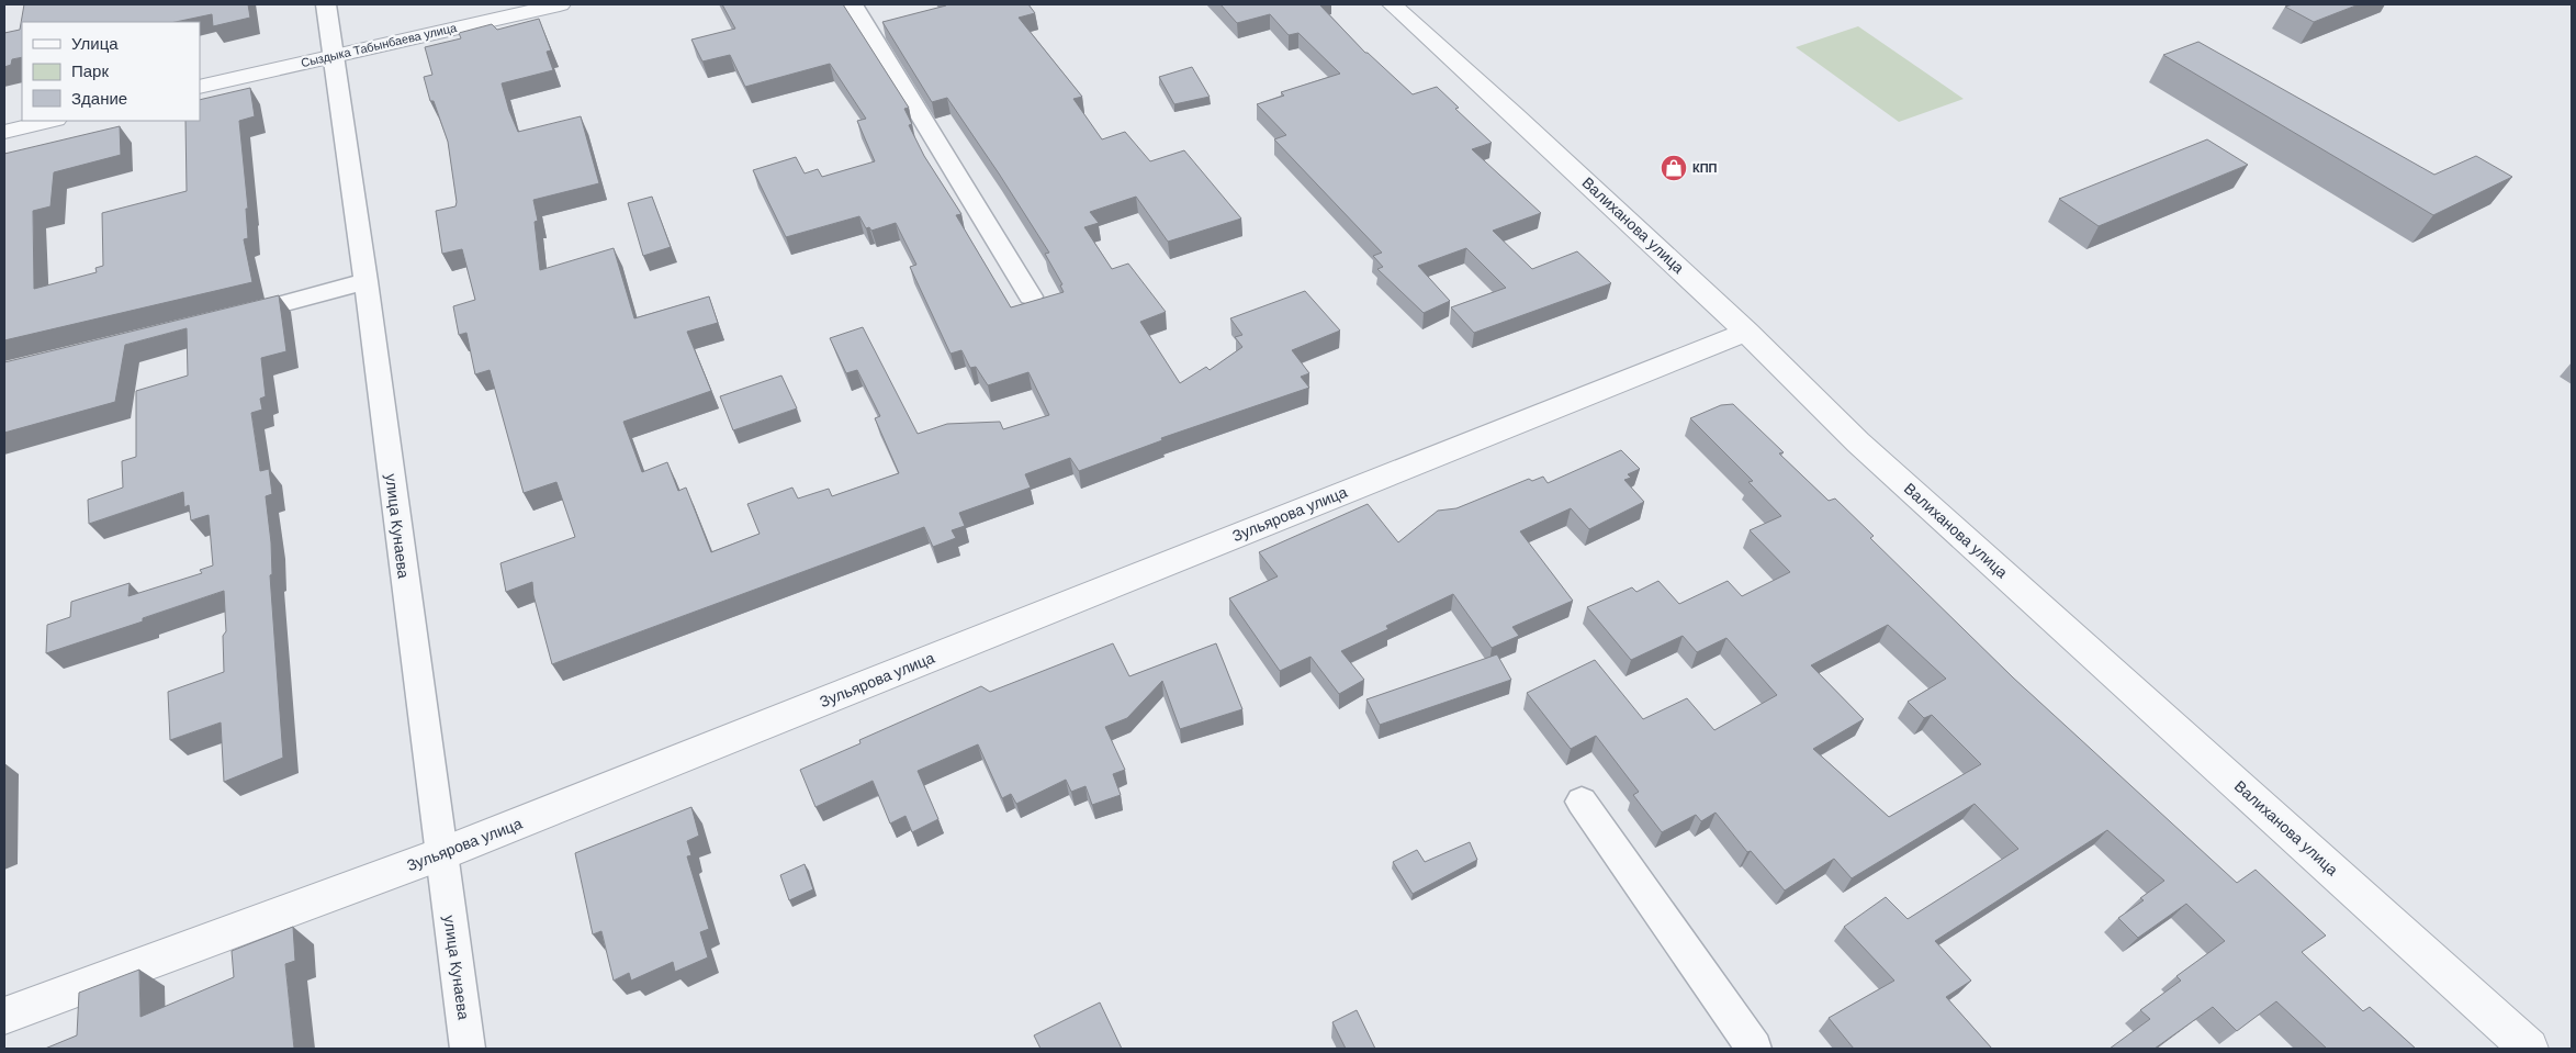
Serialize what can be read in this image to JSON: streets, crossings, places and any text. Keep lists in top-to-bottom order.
{
  "streets": {
    "street": [
      "Сыздыка Табынбаева улица",
      "Валиханова улица",
      "Зульярова улица",
      "улица Кунаева"
    ]
  },
  "crossings": [
    ["Сыздыка Табынбаева улица", "улица Кунаева"],
    ["Валиханова улица", "Зульярова улица"],
    ["Зульярова улица", "улица Кунаева"]
  ],
  "places": {
    "shop": ["КПП"]
  },
  "legend": ["Улица", "Парк", "Здание"]
}
